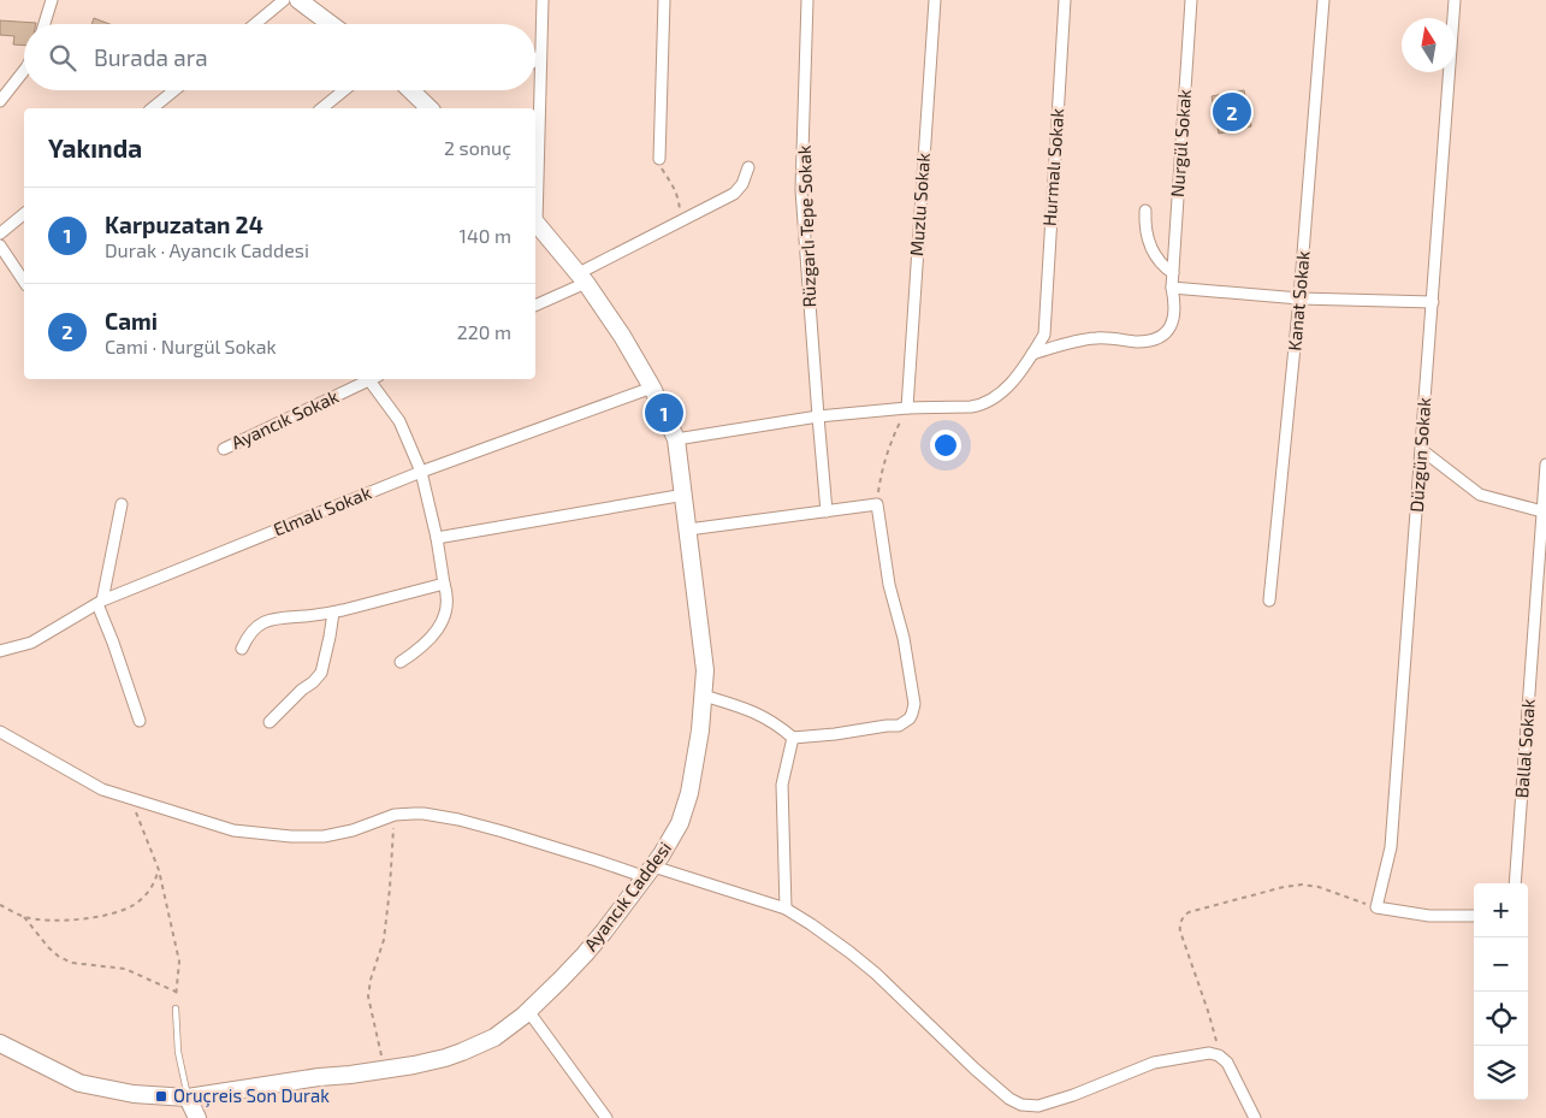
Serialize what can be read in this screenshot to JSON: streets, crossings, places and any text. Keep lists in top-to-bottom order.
{
  "streets": {
    "street": [
      "Nurgül Sokak",
      "Hurmalı Sokak",
      "Muzlu Sokak",
      "Rüzgarlı Tepe Sokak",
      "Kanat Sokak",
      "Ayancık Sokak",
      "Düzgün Sokak",
      "Elmalı Sokak",
      "Ballal Sokak",
      "Ayancık Caddesi"
    ]
  },
  "crossings": [
    ["Nurgül Sokak", "Hurmalı Sokak"],
    ["Elmalı Sokak", "Ayancık Caddesi"]
  ],
  "places": {
    "transit": ["Oruçreis Son Durak"]
  },
  "north": "top",
  "page": {
    "search": "Burada ara",
    "pins": ["2", "1"],
    "heading": ["Yakında", "2 sonuç"],
    "list": [
      {
        "mark": "1",
        "name": "Karpuzatan 24",
        "note": "Durak · Ayancık Caddesi",
        "value": "140 m"
      },
      {
        "mark": "2",
        "name": "Cami",
        "note": "Cami · Nurgül Sokak",
        "value": "220 m"
      }
    ],
    "map_buttons": ["+", "−"]
  }
}
